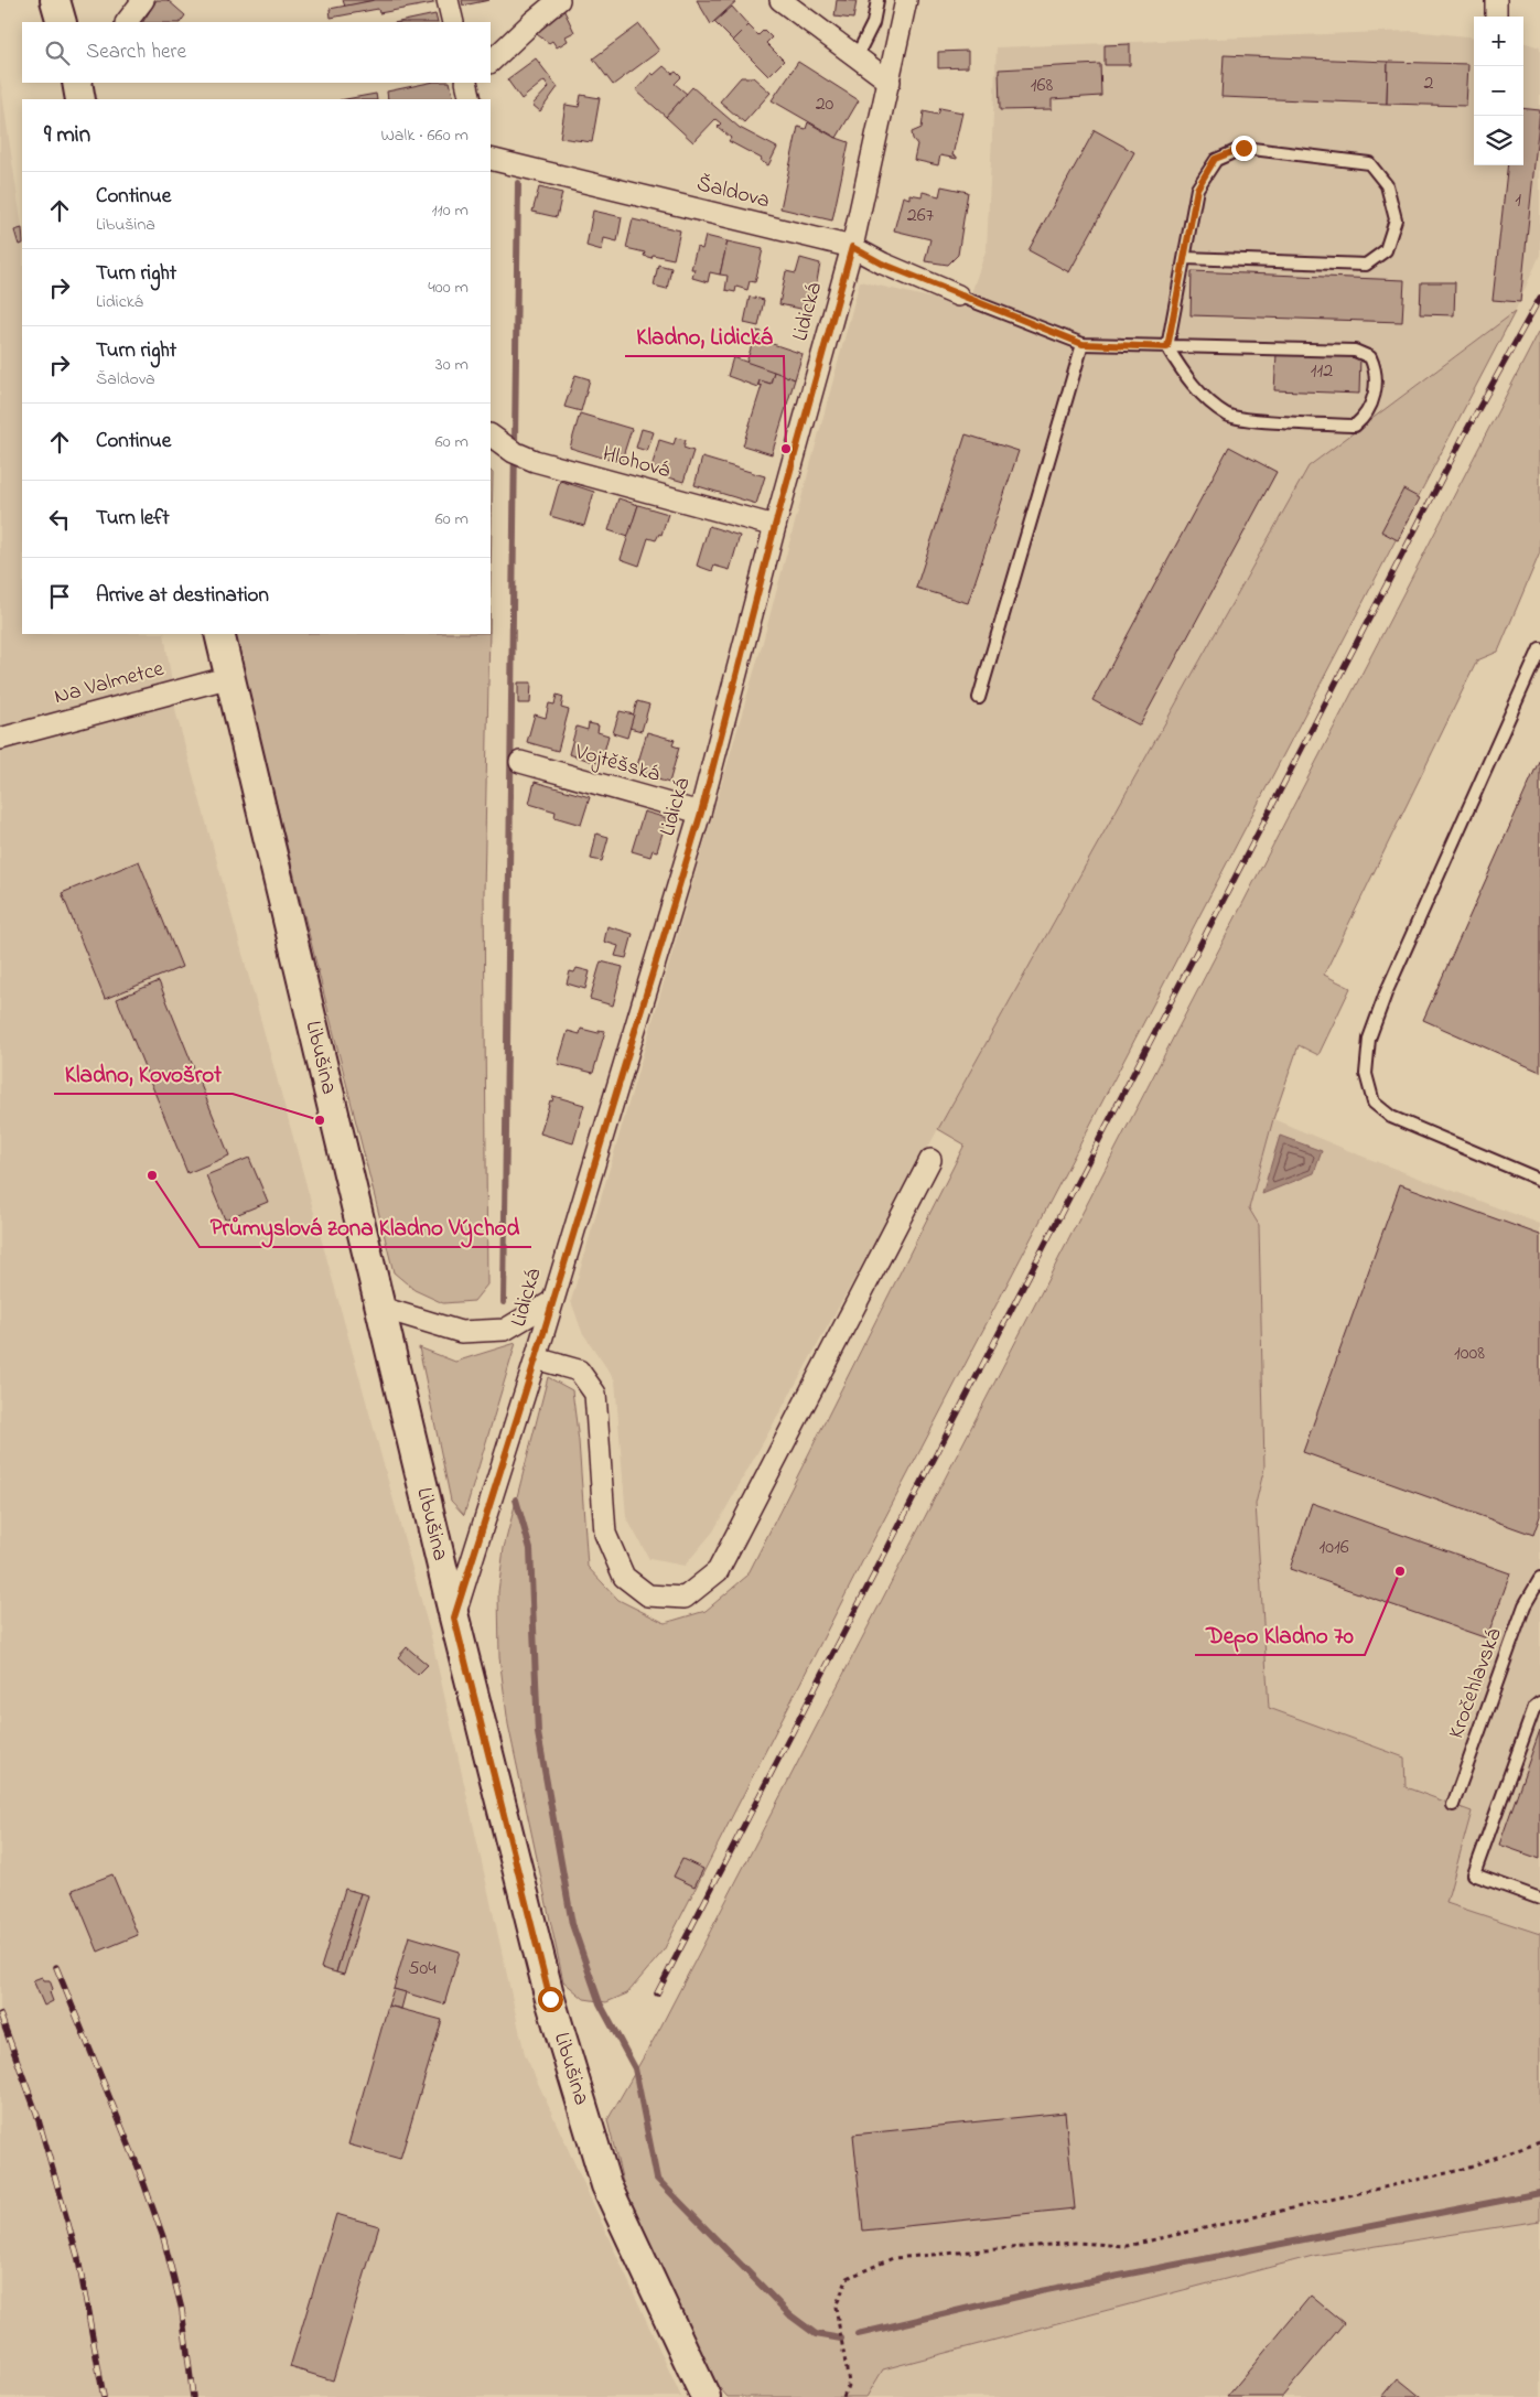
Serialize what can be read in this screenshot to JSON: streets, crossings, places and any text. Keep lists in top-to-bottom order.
{
  "streets": {
    "main road": ["Libušina"],
    "street": [
      "Šaldova",
      "Lidická",
      "Hlohová",
      "Na Valmetce",
      "Vojtěšská"
    ],
    "lane": ["Kročehlavská"]
  },
  "crossings": [
    ["Šaldova", "Lidická"],
    ["Lidická", "Hlohová"],
    ["Lidická", "Vojtěšská"],
    ["Lidická", "Libušina"],
    ["Na Valmetce", "Libušina"]
  ],
  "places": [
    "Kladno, Lidická",
    "Kladno, Kovošrot",
    "Průmyslová zona Kladno Východ",
    "Depo Kladno 70"
  ],
  "house_numbers": [
    "2",
    "168",
    "20",
    "1",
    "267",
    "112",
    "1008",
    "1016",
    "504"
  ],
  "page": {
    "map_buttons": ["+", "−"],
    "search": "Search here",
    "heading": ["9 min", "Walk · 660 m"],
    "list": [
      ["Continue", "Libušina", "110 m"],
      ["Turn right", "Lidická", "400 m"],
      ["Turn right", "Šaldova", "30 m"],
      ["Continue", "60 m"],
      ["Turn left", "60 m"],
      "Arrive at destination"
    ]
  }
}
